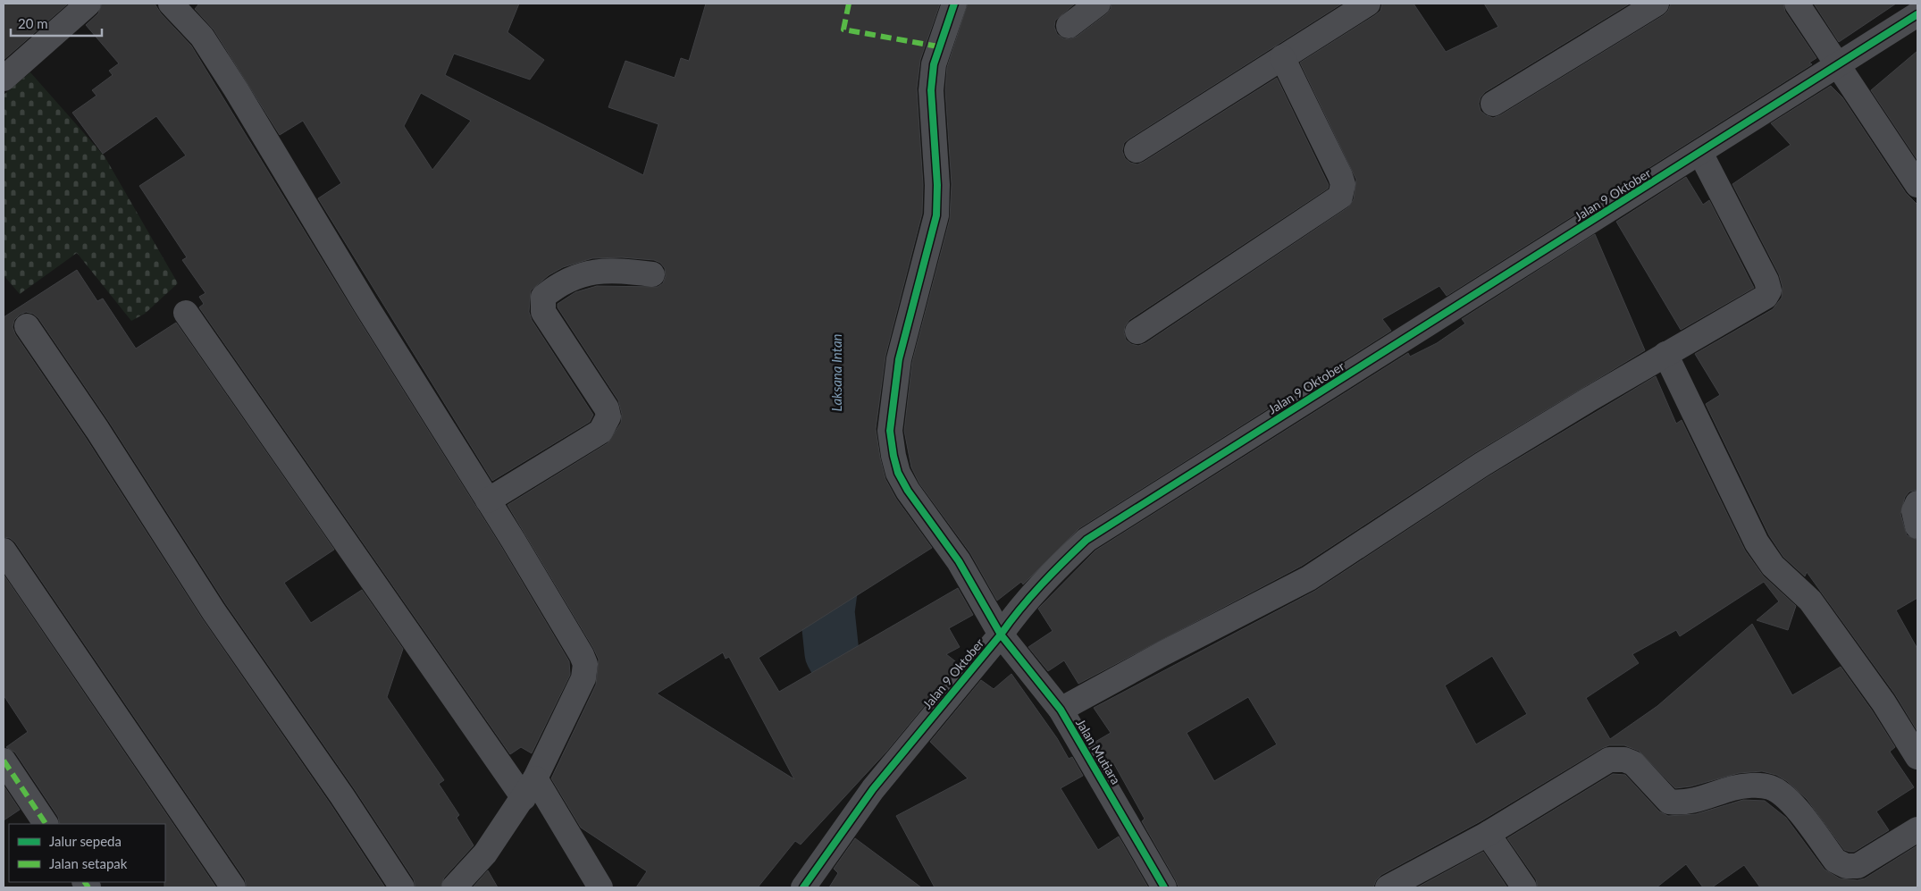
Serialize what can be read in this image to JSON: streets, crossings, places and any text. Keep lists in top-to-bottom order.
{
  "streets": {
    "street": ["Jalan 9 Oktober", "Jalan Mutiara"]
  },
  "crossings": [
    ["Jalan 9 Oktober", "Jalan Mutiara"]
  ],
  "water": ["Laksana Intan"],
  "legend": ["Jalur sepeda", "Jalan setapak"],
  "scale_bar": "20 m"
}
